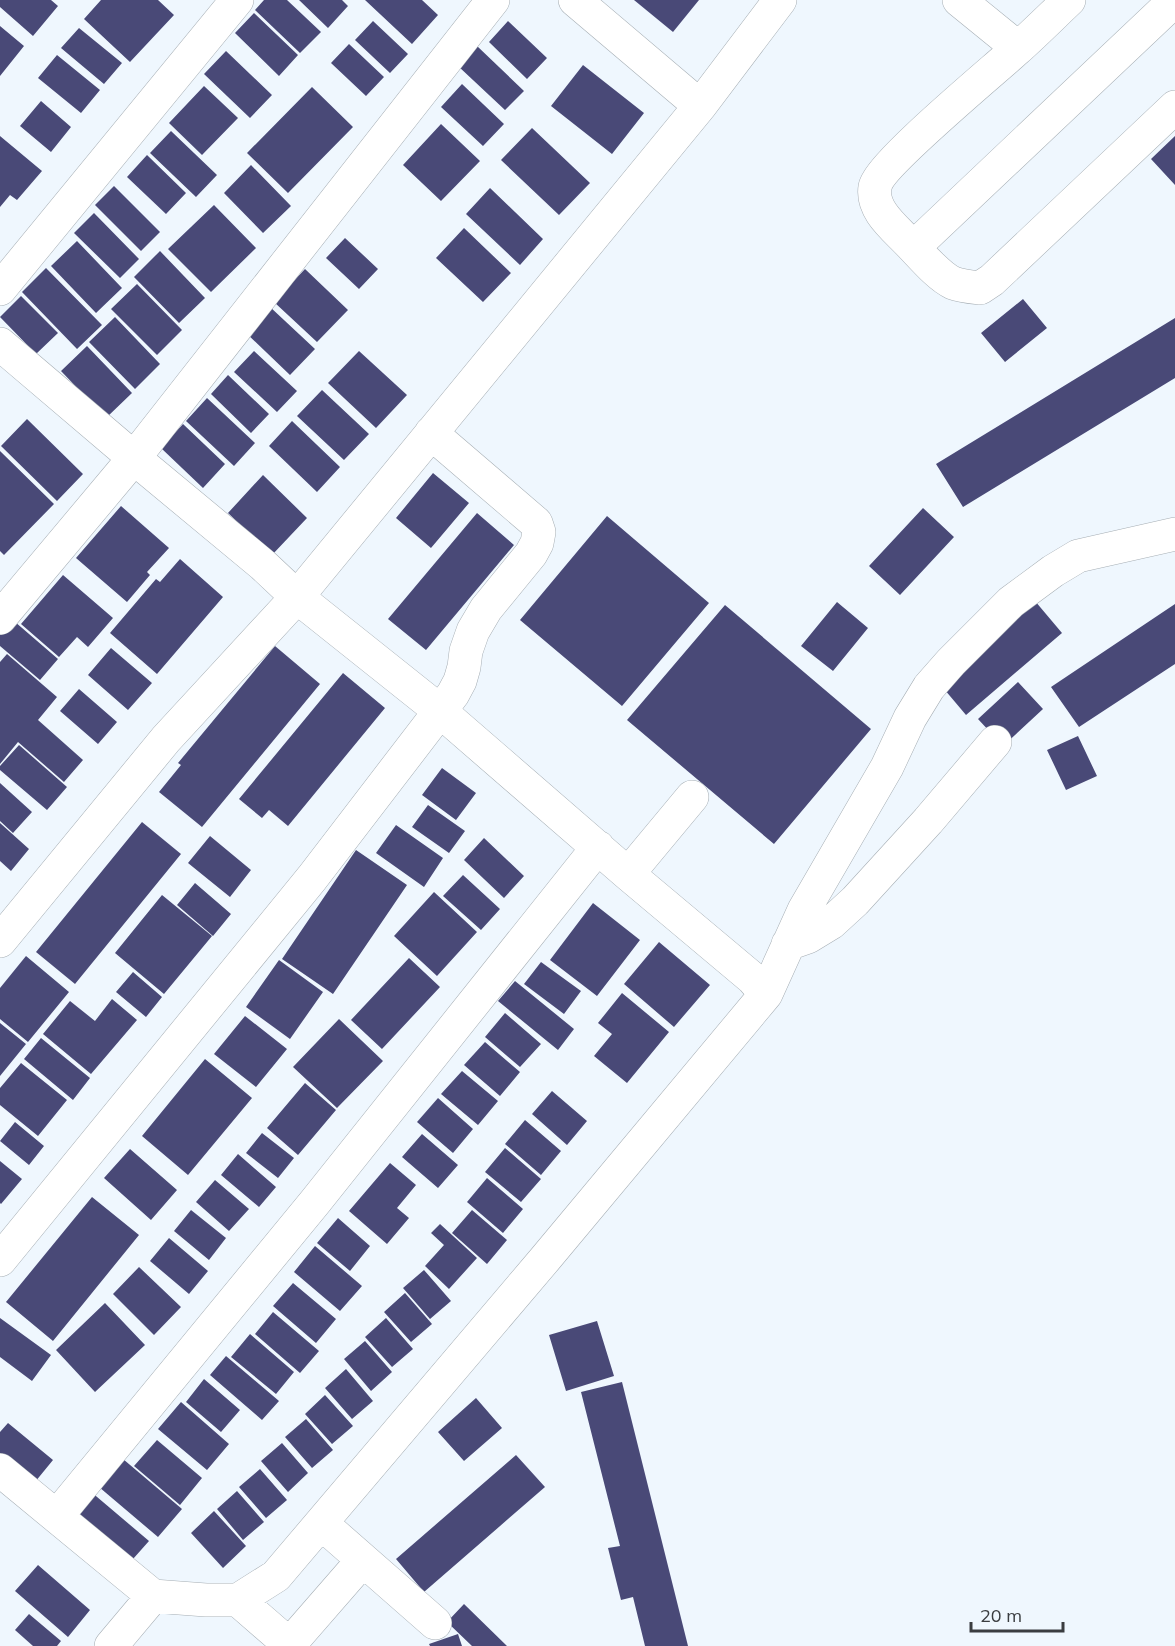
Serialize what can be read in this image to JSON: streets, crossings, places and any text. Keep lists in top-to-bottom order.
{
  "scale_bar": "20 m"
}
